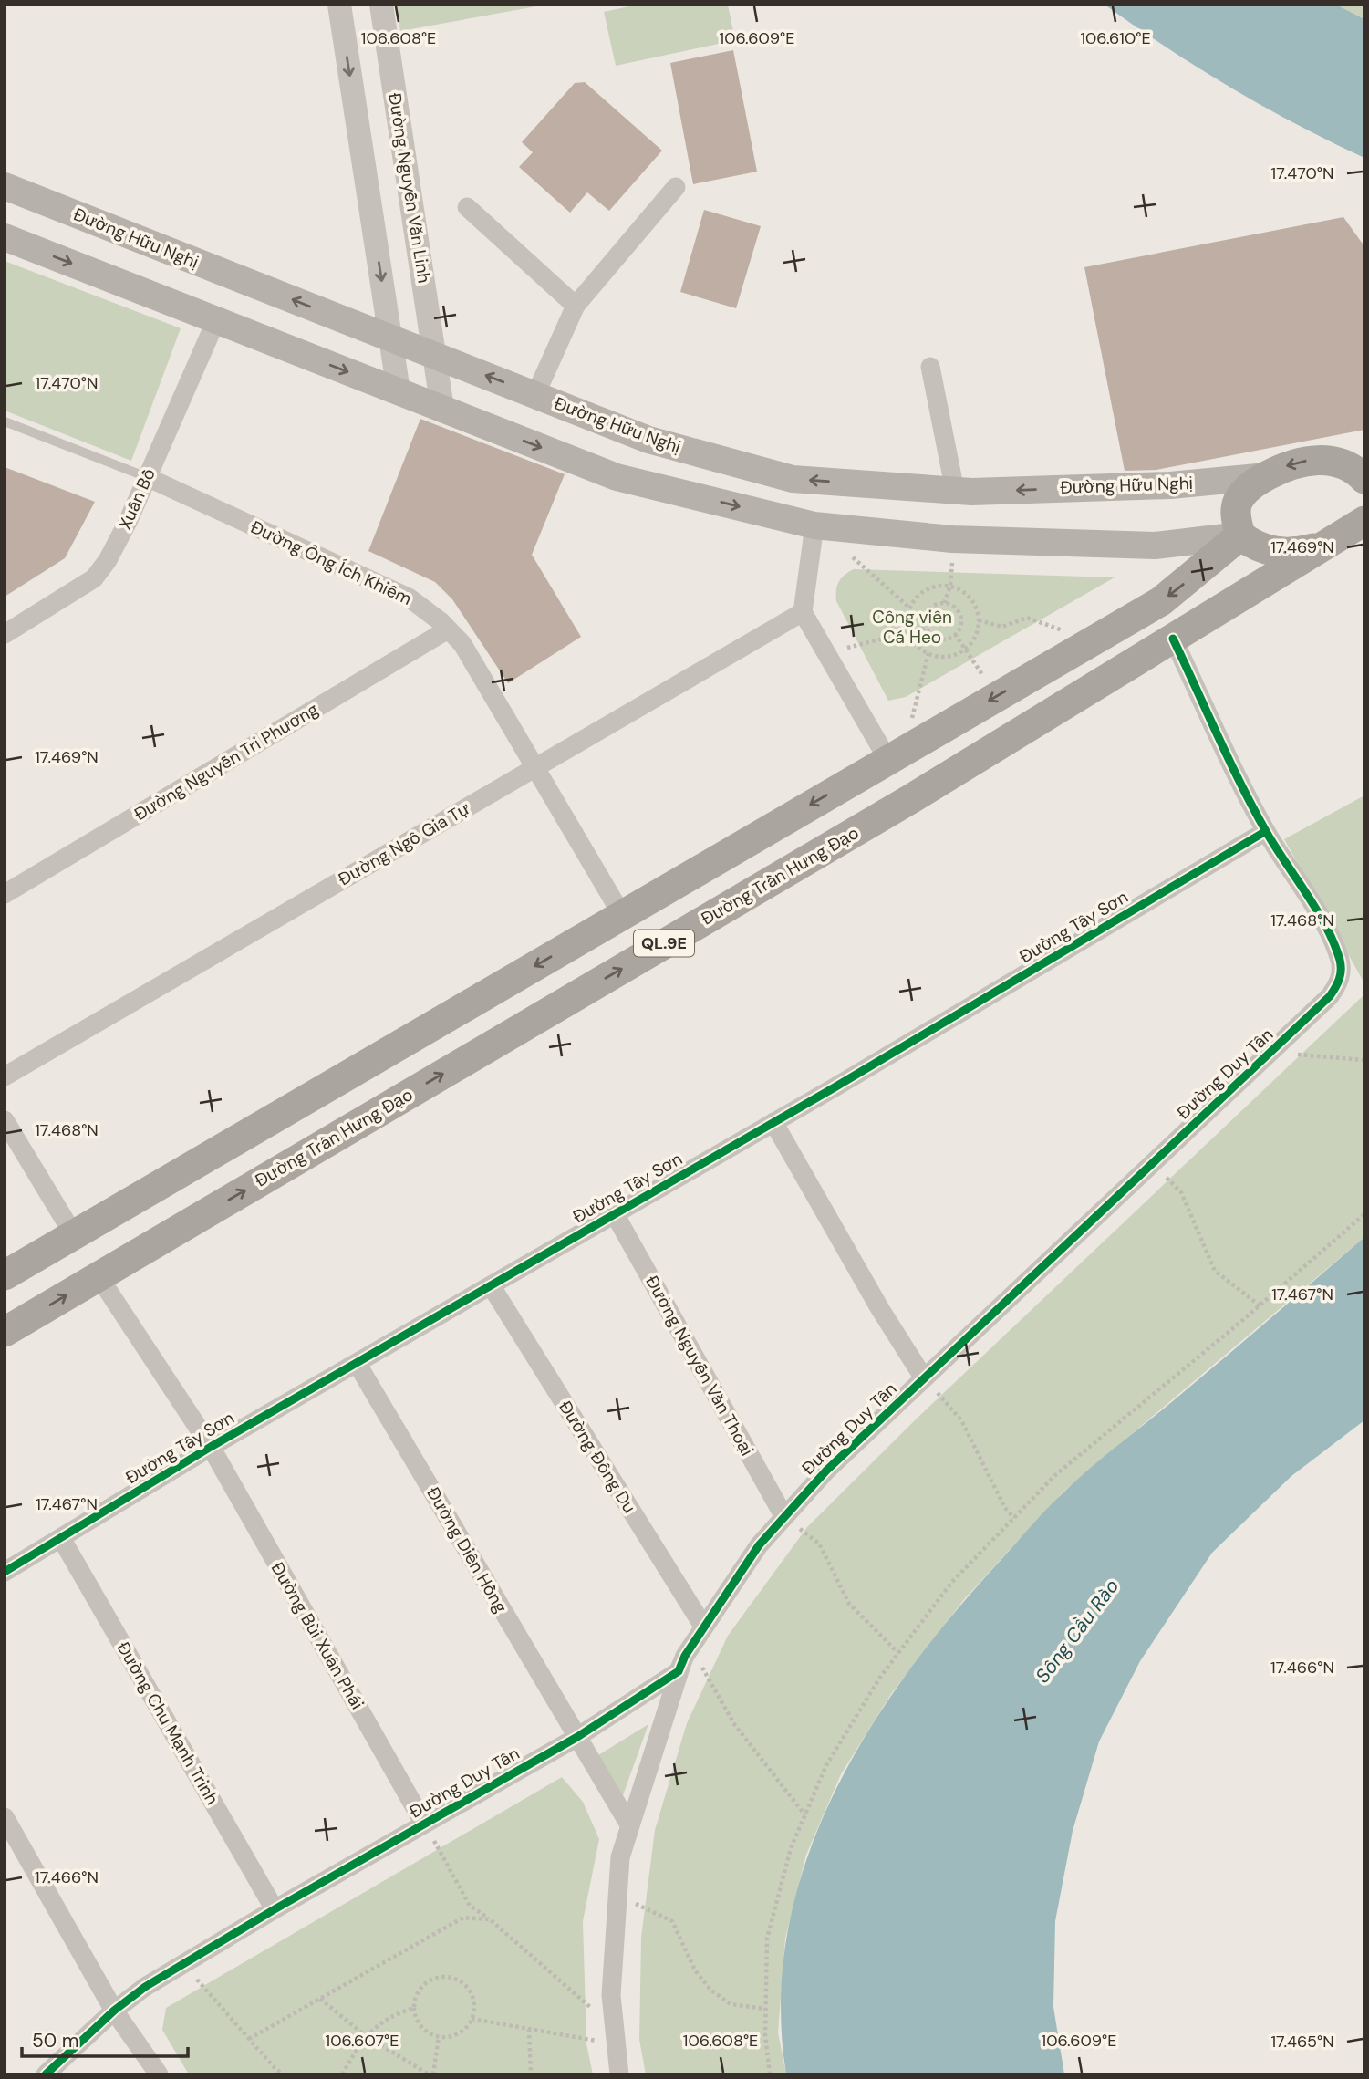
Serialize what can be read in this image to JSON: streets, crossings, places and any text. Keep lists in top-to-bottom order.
{
  "streets": {
    "main road": ["Đường Hữu Nghị", "Đường Trần Hưng Đạo", "QL.9E"],
    "street": [
      "Đường Nguyễn Văn Linh",
      "Xuân Bồ",
      "Đường Ông Ích Khiêm",
      "Đường Nguyễn Tri Phương",
      "Đường Ngô Gia Tự",
      "Đường Tây Sơn",
      "Đường Duy Tân",
      "Đường Nguyễn Văn Thoại",
      "Đường Đông Du",
      "Đường Diên Hồng",
      "Đường Bùi Xuân Phái",
      "Đường Chu Mạnh Trinh"
    ]
  },
  "crossings": [
    ["Đường Nguyễn Văn Linh", "Đường Hữu Nghị"],
    ["Xuân Bồ", "Đường Ông Ích Khiêm"],
    ["Đường Ông Ích Khiêm", "Đường Nguyễn Tri Phương"],
    ["Đường Ông Ích Khiêm", "Đường Ngô Gia Tự"],
    ["Đường Ông Ích Khiêm", "QL.9E"],
    ["Đường Trần Hưng Đạo", "QL.9E"],
    ["Đường Trần Hưng Đạo", "Đường Duy Tân"],
    ["Đường Trần Hưng Đạo", "Đường Bùi Xuân Phái"],
    ["Đường Tây Sơn", "Đường Duy Tân"],
    ["Đường Tây Sơn", "Đường Nguyễn Văn Thoại"],
    ["Đường Tây Sơn", "Đường Đông Du"],
    ["Đường Tây Sơn", "Đường Diên Hồng"],
    ["Đường Tây Sơn", "Đường Bùi Xuân Phái"],
    ["Đường Tây Sơn", "Đường Chu Mạnh Trinh"],
    ["Đường Duy Tân", "Đường Nguyễn Văn Thoại"],
    ["Đường Duy Tân", "Đường Đông Du"],
    ["Đường Duy Tân", "Đường Diên Hồng"],
    ["Đường Duy Tân", "Đường Bùi Xuân Phái"],
    ["Đường Duy Tân", "Đường Chu Mạnh Trinh"]
  ],
  "water": ["Sông Cầu Rào"],
  "parks": ["Công viên Cá Heo"],
  "scale_bar": "50 m",
  "coordinates": [
    "106.610°E",
    "106.608°E",
    "106.609°E",
    "17.470°N",
    "17.469°N",
    "17.468°N",
    "17.467°N",
    "17.466°N",
    "106.607°E",
    "17.465°N"
  ]
}
